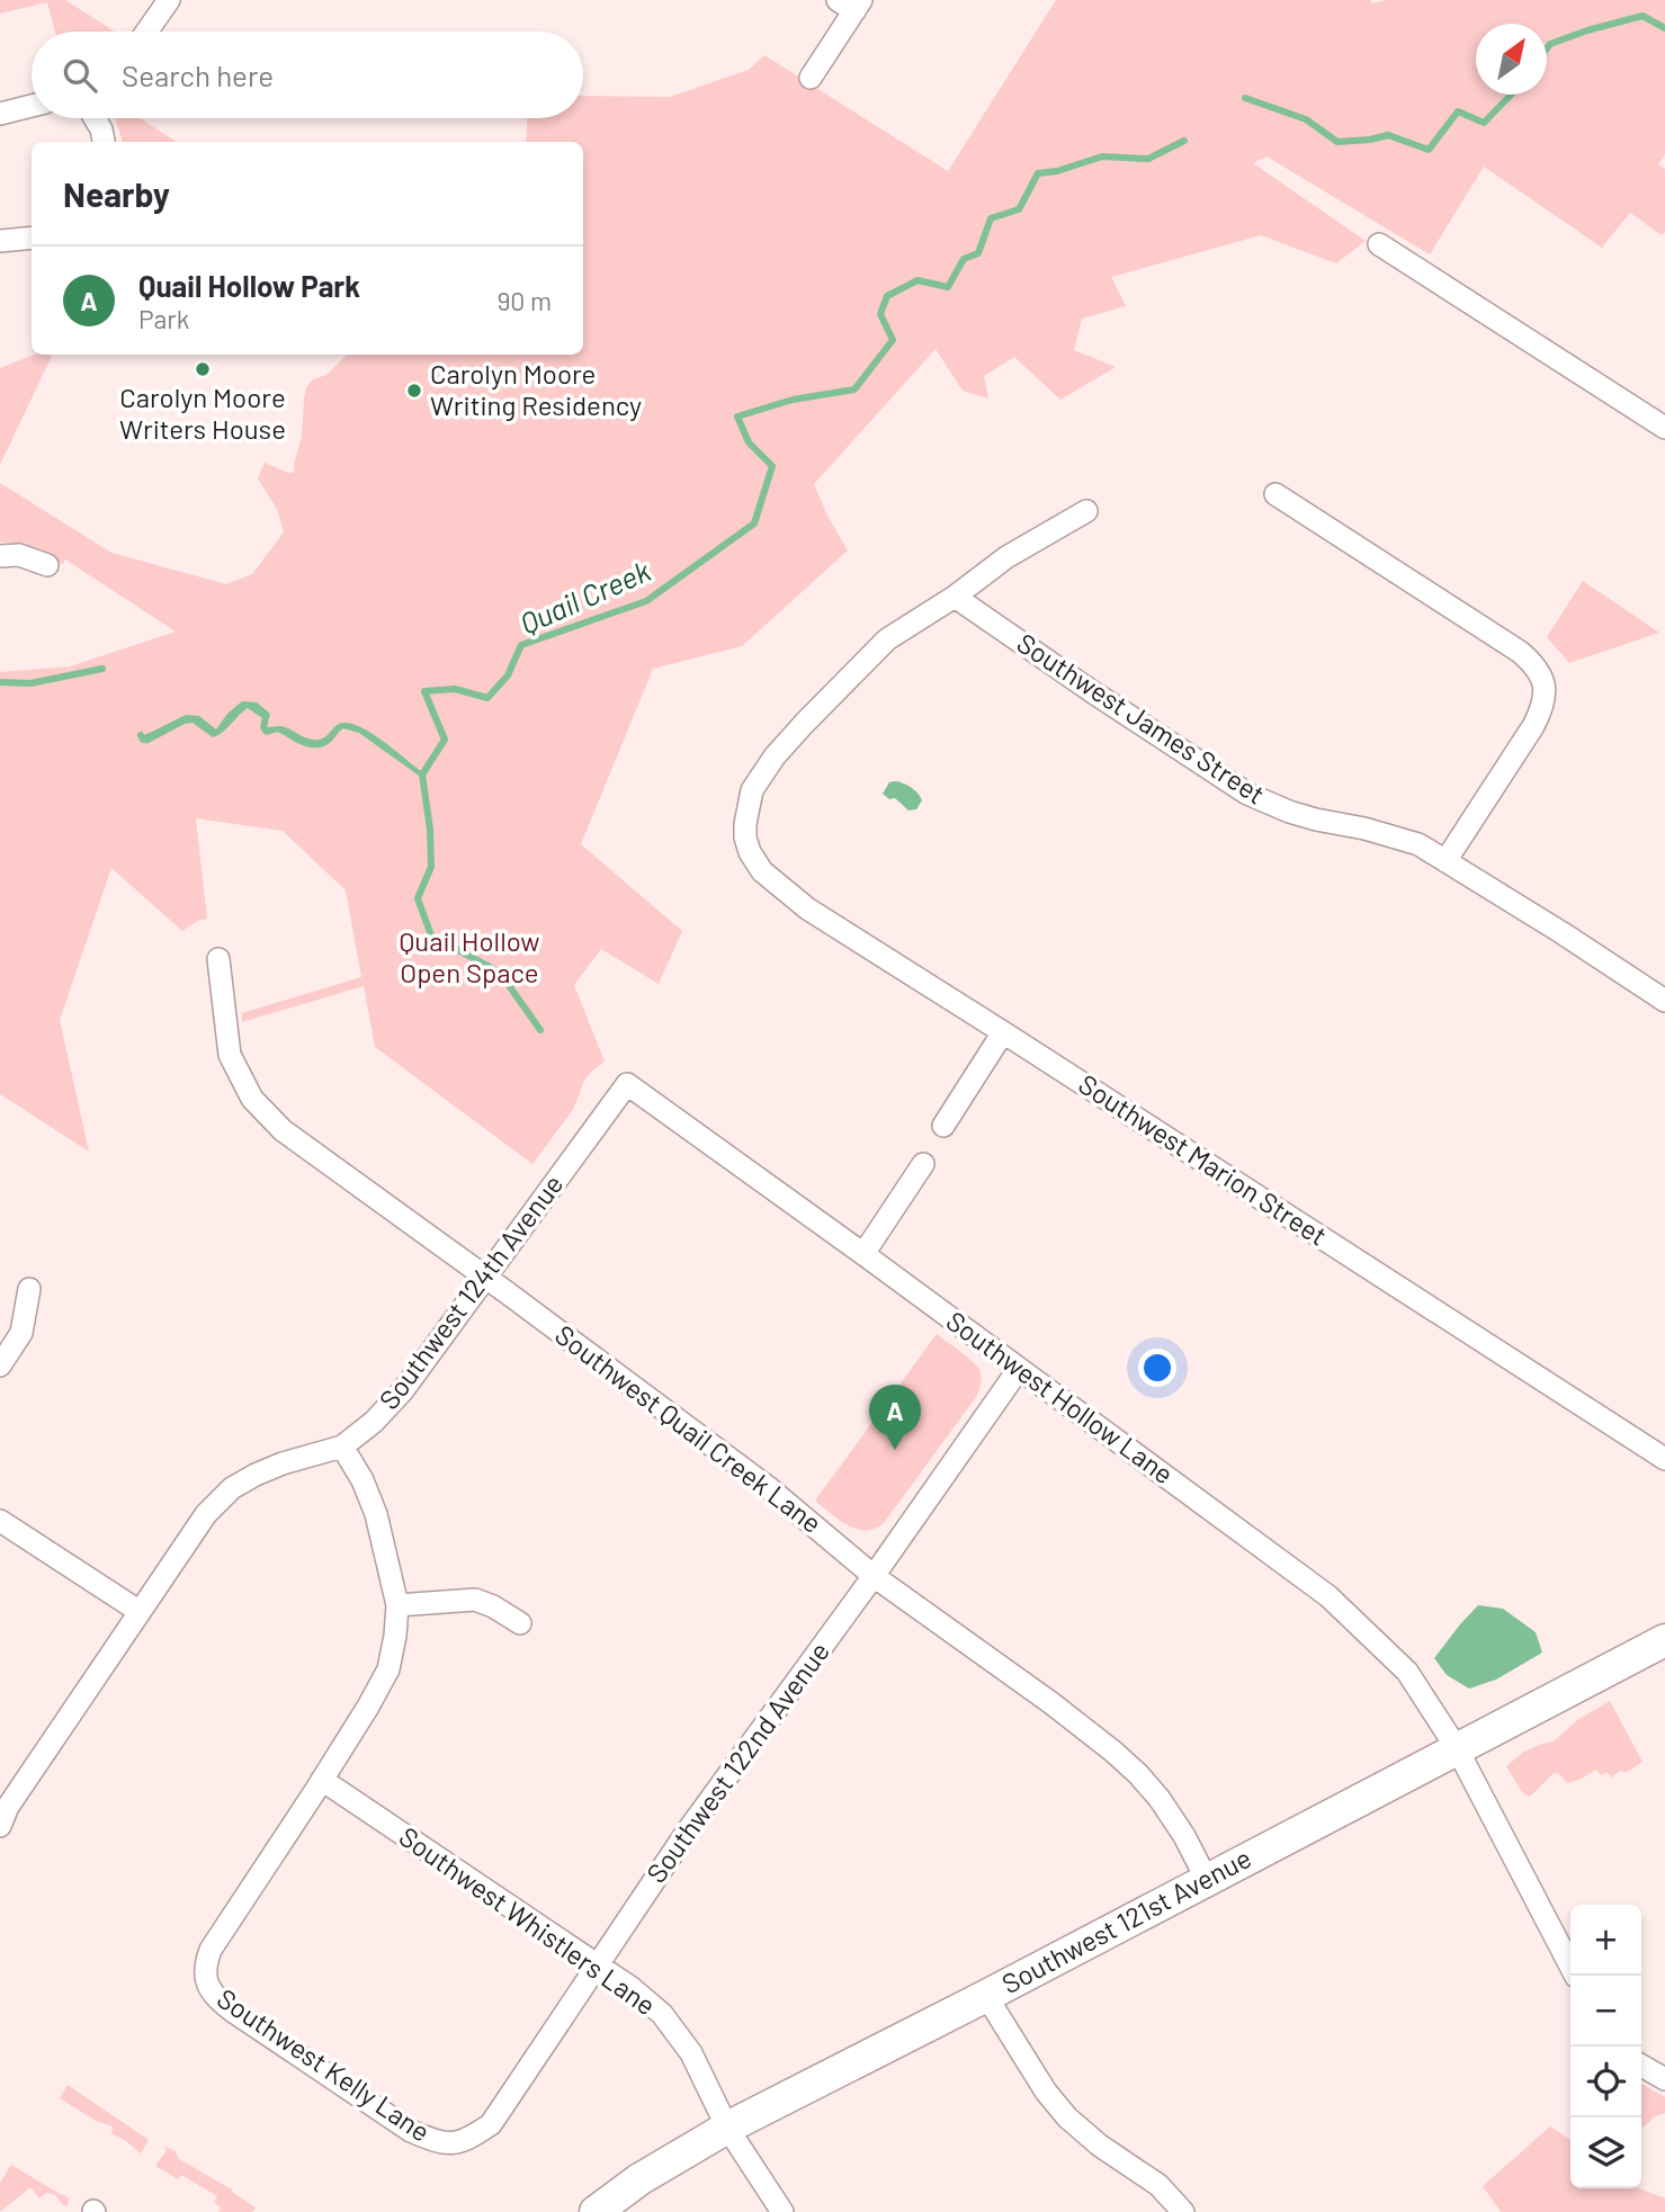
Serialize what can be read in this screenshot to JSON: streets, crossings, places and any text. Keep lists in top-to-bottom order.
{
  "streets": {
    "main road": ["Southwest 121st Avenue"],
    "street": [
      "Southwest James Street",
      "Southwest Marion Street",
      "Southwest 124th Avenue",
      "Southwest Hollow Lane",
      "Southwest Quail Creek Lane",
      "Southwest 122nd Avenue",
      "Southwest Whistlers Lane",
      "Southwest Kelly Lane"
    ]
  },
  "crossings": [
    ["Southwest James Street", "Southwest Marion Street"],
    ["Southwest 124th Avenue", "Southwest Hollow Lane"],
    ["Southwest 124th Avenue", "Southwest Quail Creek Lane"],
    ["Southwest Hollow Lane", "Southwest 122nd Avenue"],
    ["Southwest Hollow Lane", "Southwest 121st Avenue"],
    ["Southwest Quail Creek Lane", "Southwest 122nd Avenue"],
    ["Southwest Quail Creek Lane", "Southwest 121st Avenue"],
    ["Southwest 122nd Avenue", "Southwest Whistlers Lane"],
    ["Southwest 122nd Avenue", "Southwest Kelly Lane"],
    ["Southwest Whistlers Lane", "Southwest 121st Avenue"],
    ["Southwest Whistlers Lane", "Southwest Kelly Lane"]
  ],
  "water": ["Quail Creek"],
  "parks": ["Quail Hollow Open Space"],
  "places": ["Carolyn Moore Writers House", "Carolyn Moore Writing Residency"],
  "north": "top right",
  "page": {
    "search": "Search here",
    "heading": "Nearby",
    "list": [
      {
        "mark": "A",
        "name": "Quail Hollow Park",
        "note": "Park",
        "value": "90 m"
      }
    ],
    "pins": "A",
    "map_buttons": ["+", "−"]
  }
}
